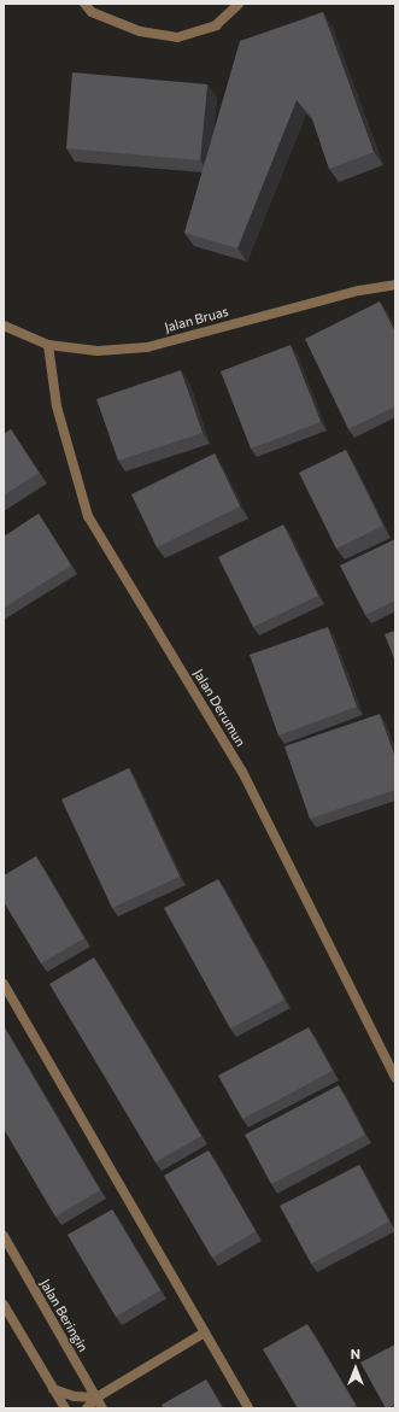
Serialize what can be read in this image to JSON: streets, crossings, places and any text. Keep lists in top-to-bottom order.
{
  "streets": {
    "street": ["Jalan Bruas", "Jalan Derumun", "Jalan Beringin"]
  },
  "crossings": [
    ["Jalan Bruas", "Jalan Derumun"]
  ],
  "north": "top"
}
